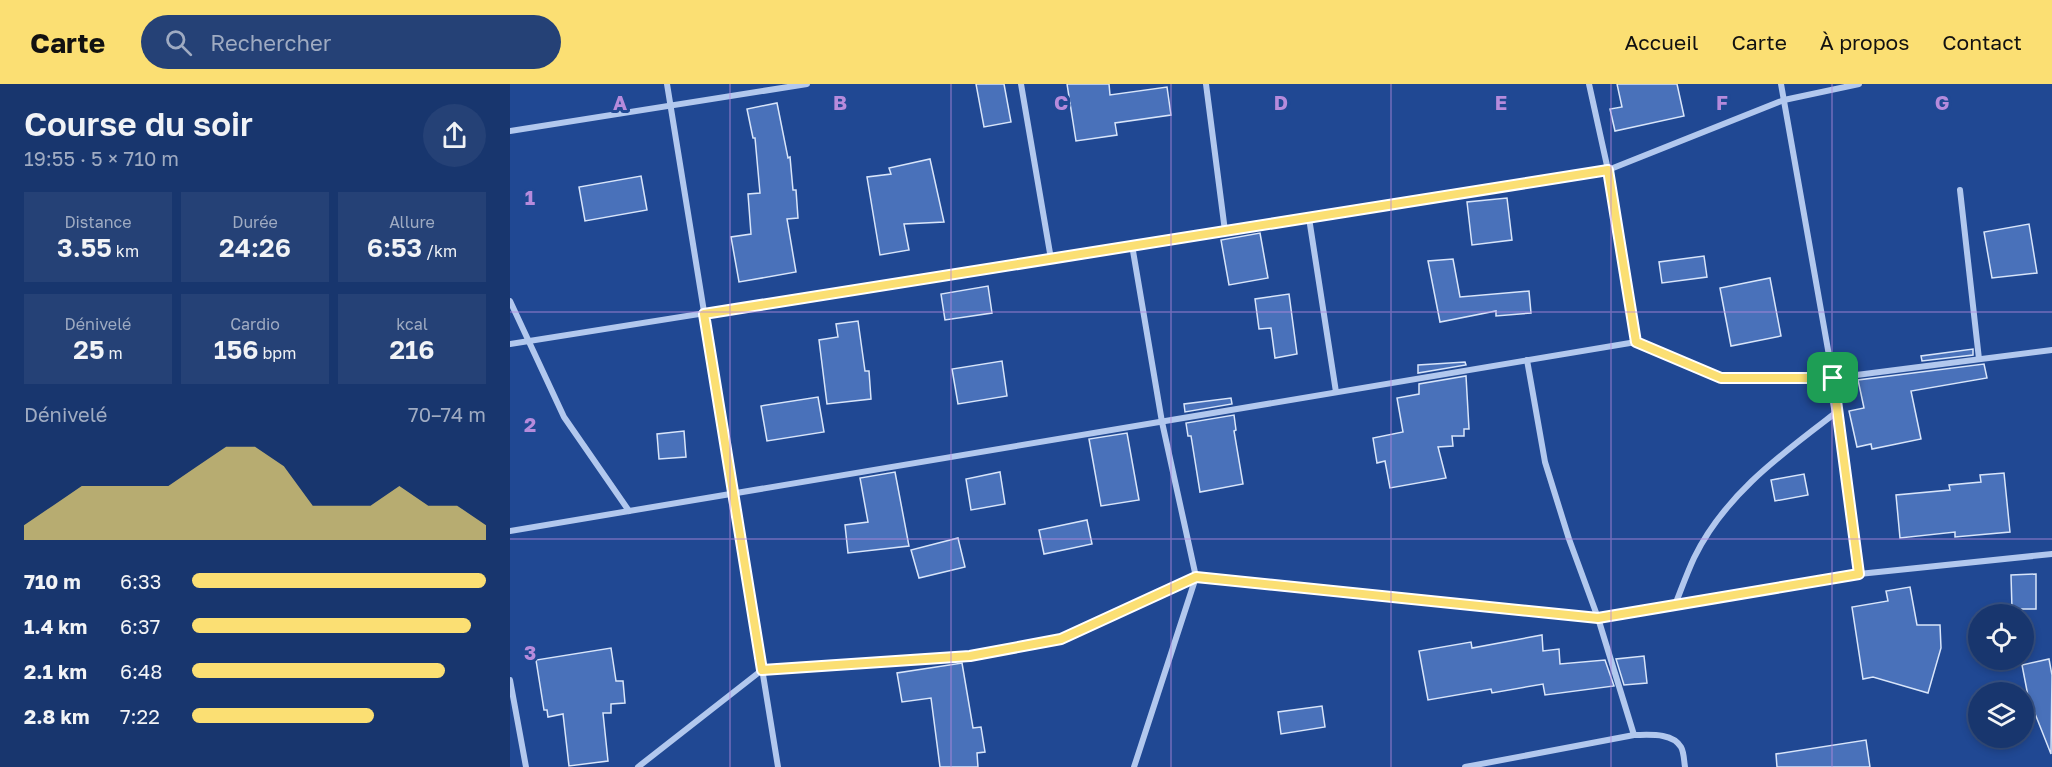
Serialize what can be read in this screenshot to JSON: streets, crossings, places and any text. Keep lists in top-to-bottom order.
{
  "page": {
    "header": "Carte",
    "search": "Rechercher",
    "nav": [
      "Accueil",
      "Carte",
      "À propos",
      "Contact"
    ],
    "heading": ["Course du soir", "19:55 · 5 × 710 m"],
    "stats": [
      ["Distance", "3.55 km"],
      ["Durée", "24:26"],
      ["Allure", "6:53 /km"],
      ["Dénivelé", "25 m"],
      ["Cardio", "156 bpm"],
      ["kcal", "216"]
    ],
    "chart": ["Dénivelé", "70–74 m"],
    "list": [
      {
        "name": "710 m",
        "note": "6:33"
      },
      {
        "name": "1.4 km",
        "note": "6:37"
      },
      {
        "name": "2.1 km",
        "note": "6:48"
      },
      {
        "name": "2.8 km",
        "note": "7:22"
      }
    ]
  },
  "grid": {
    "columns": [
      "A",
      "B",
      "C",
      "D",
      "E",
      "F",
      "G"
    ],
    "rows": ["1", "2", "3"]
  }
}
